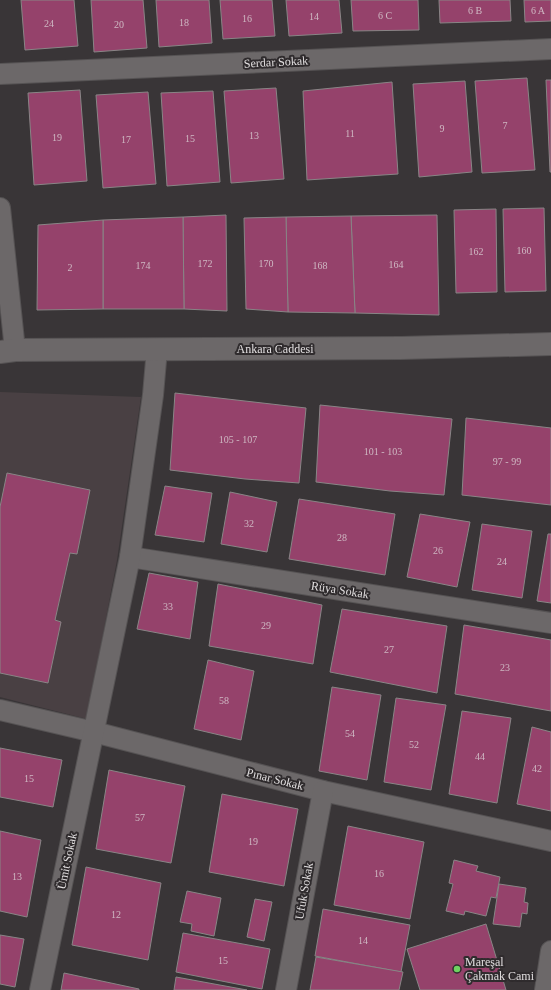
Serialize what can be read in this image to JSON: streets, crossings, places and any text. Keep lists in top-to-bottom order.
{
  "streets": {
    "main road": ["Ankara Caddesi"],
    "street": [
      "Serdar Sokak",
      "Rüya Sokak",
      "Pınar Sokak",
      "Ümit Sokak",
      "Ufuk Sokak"
    ]
  },
  "crossings": [
    ["Ankara Caddesi", "Ümit Sokak"],
    ["Rüya Sokak", "Ümit Sokak"],
    ["Pınar Sokak", "Ümit Sokak"],
    ["Pınar Sokak", "Ufuk Sokak"]
  ],
  "places": ["Mareşal Çakmak Cami"],
  "house_numbers": [
    "6 B",
    "6 A",
    "6 C",
    "14",
    "16",
    "18",
    "24",
    "20",
    "7",
    "9",
    "11",
    "13",
    "19",
    "15",
    "17",
    "160",
    "162",
    "172",
    "170",
    "164",
    "174",
    "168",
    "2",
    "105 - 107",
    "101 - 103",
    "97 - 99",
    "32",
    "28",
    "26",
    "24",
    "33",
    "29",
    "27",
    "23",
    "58",
    "54",
    "52",
    "44",
    "42",
    "15",
    "57",
    "19",
    "16",
    "13",
    "12",
    "14",
    "15"
  ]
}
